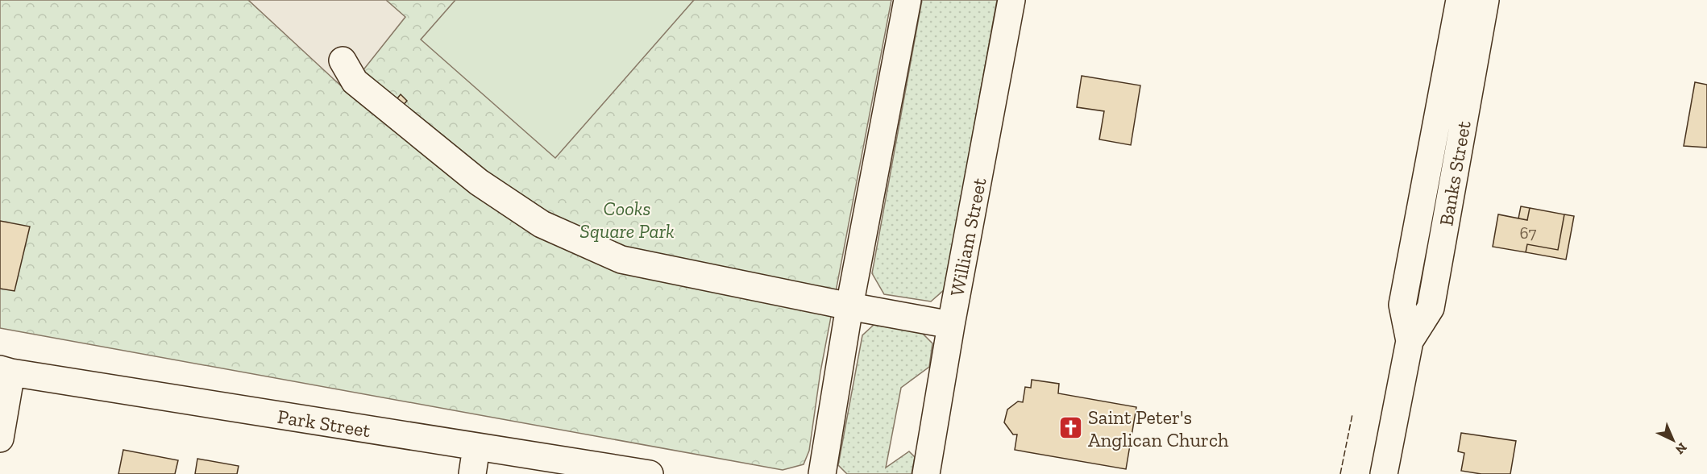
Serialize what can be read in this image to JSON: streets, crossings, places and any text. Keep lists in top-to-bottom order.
{
  "streets": {
    "street": ["Banks Street", "William Street", "Park Street"]
  },
  "parks": ["Cooks Square Park"],
  "places": {
    "church": ["Saint Peter's Anglican Church"]
  },
  "house_numbers": ["67"],
  "north": "bottom right"
}
